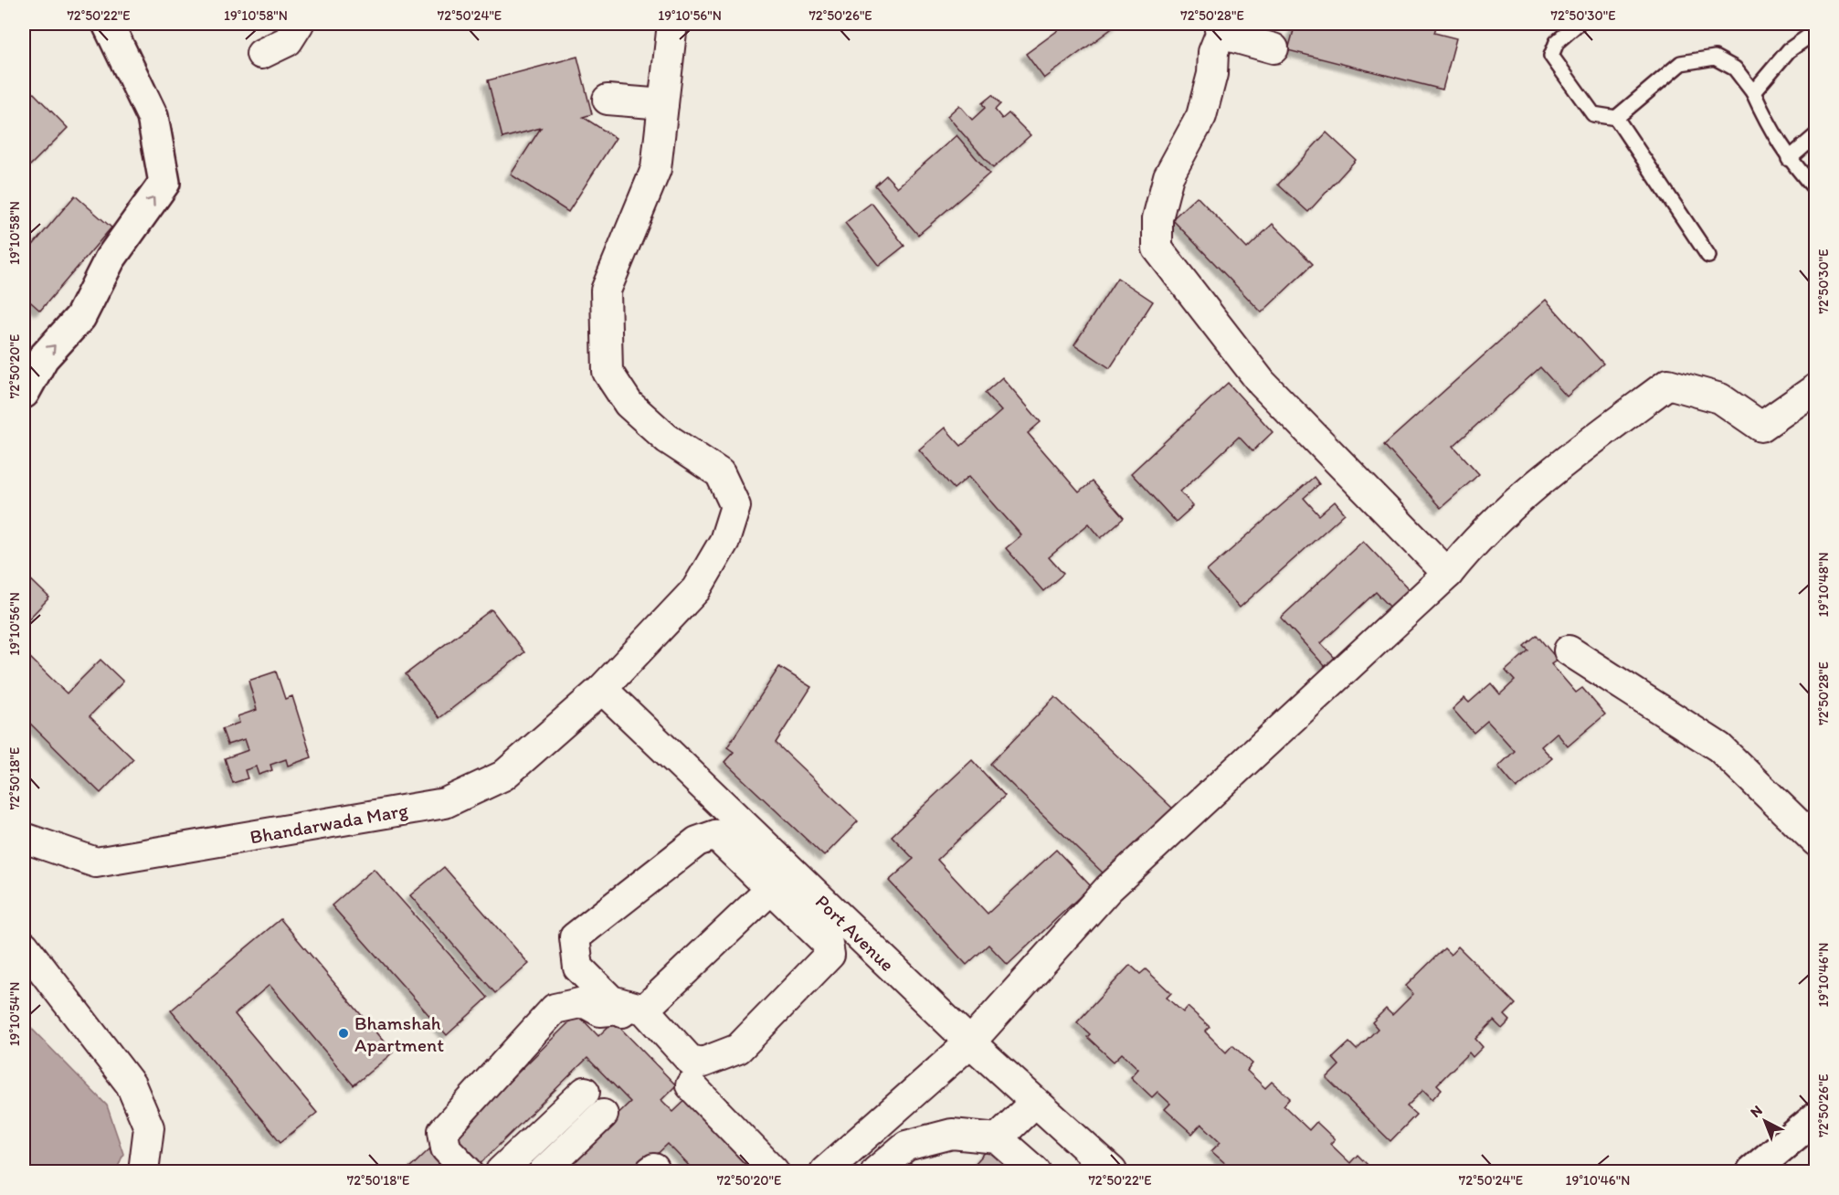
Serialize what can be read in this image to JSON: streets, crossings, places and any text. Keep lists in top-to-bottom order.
{
  "streets": {
    "street": ["Bhandarwada Marg", "Port Avenue"]
  },
  "crossings": [
    ["Bhandarwada Marg", "Port Avenue"]
  ],
  "places": ["Bhamshah Apartment"],
  "north": "top left",
  "coordinates": [
    "72°50'22\"E",
    "19°10'58\"N",
    "72°50'24\"E",
    "19°10'56\"N",
    "72°50'26\"E",
    "72°50'28\"E",
    "72°50'30\"E",
    "72°50'20\"E",
    "19°10'48\"N",
    "72°50'18\"E",
    "19°10'46\"N",
    "19°10'54\"N"
  ]
}
